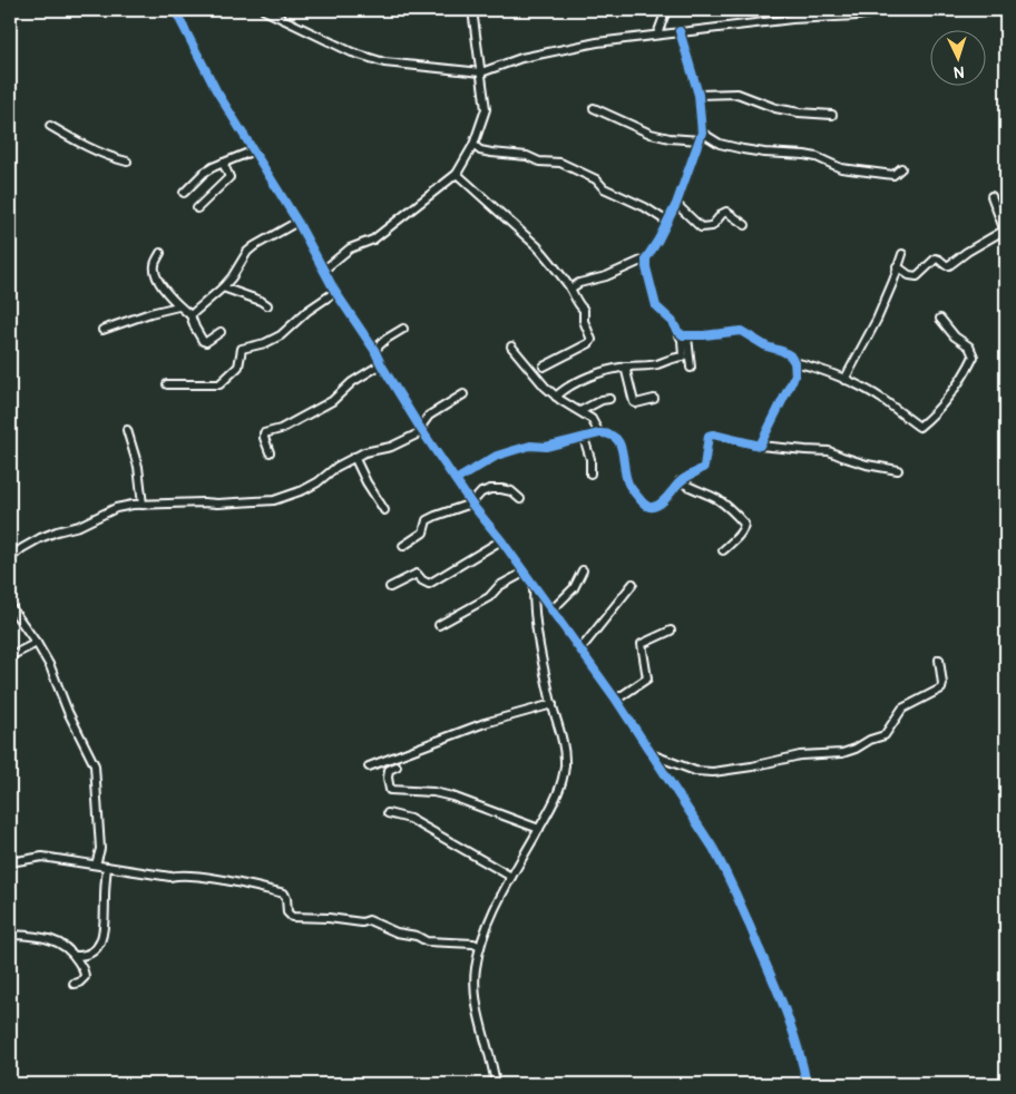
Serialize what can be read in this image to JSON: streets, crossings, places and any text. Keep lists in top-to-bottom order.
{
  "north": "bottom"
}
